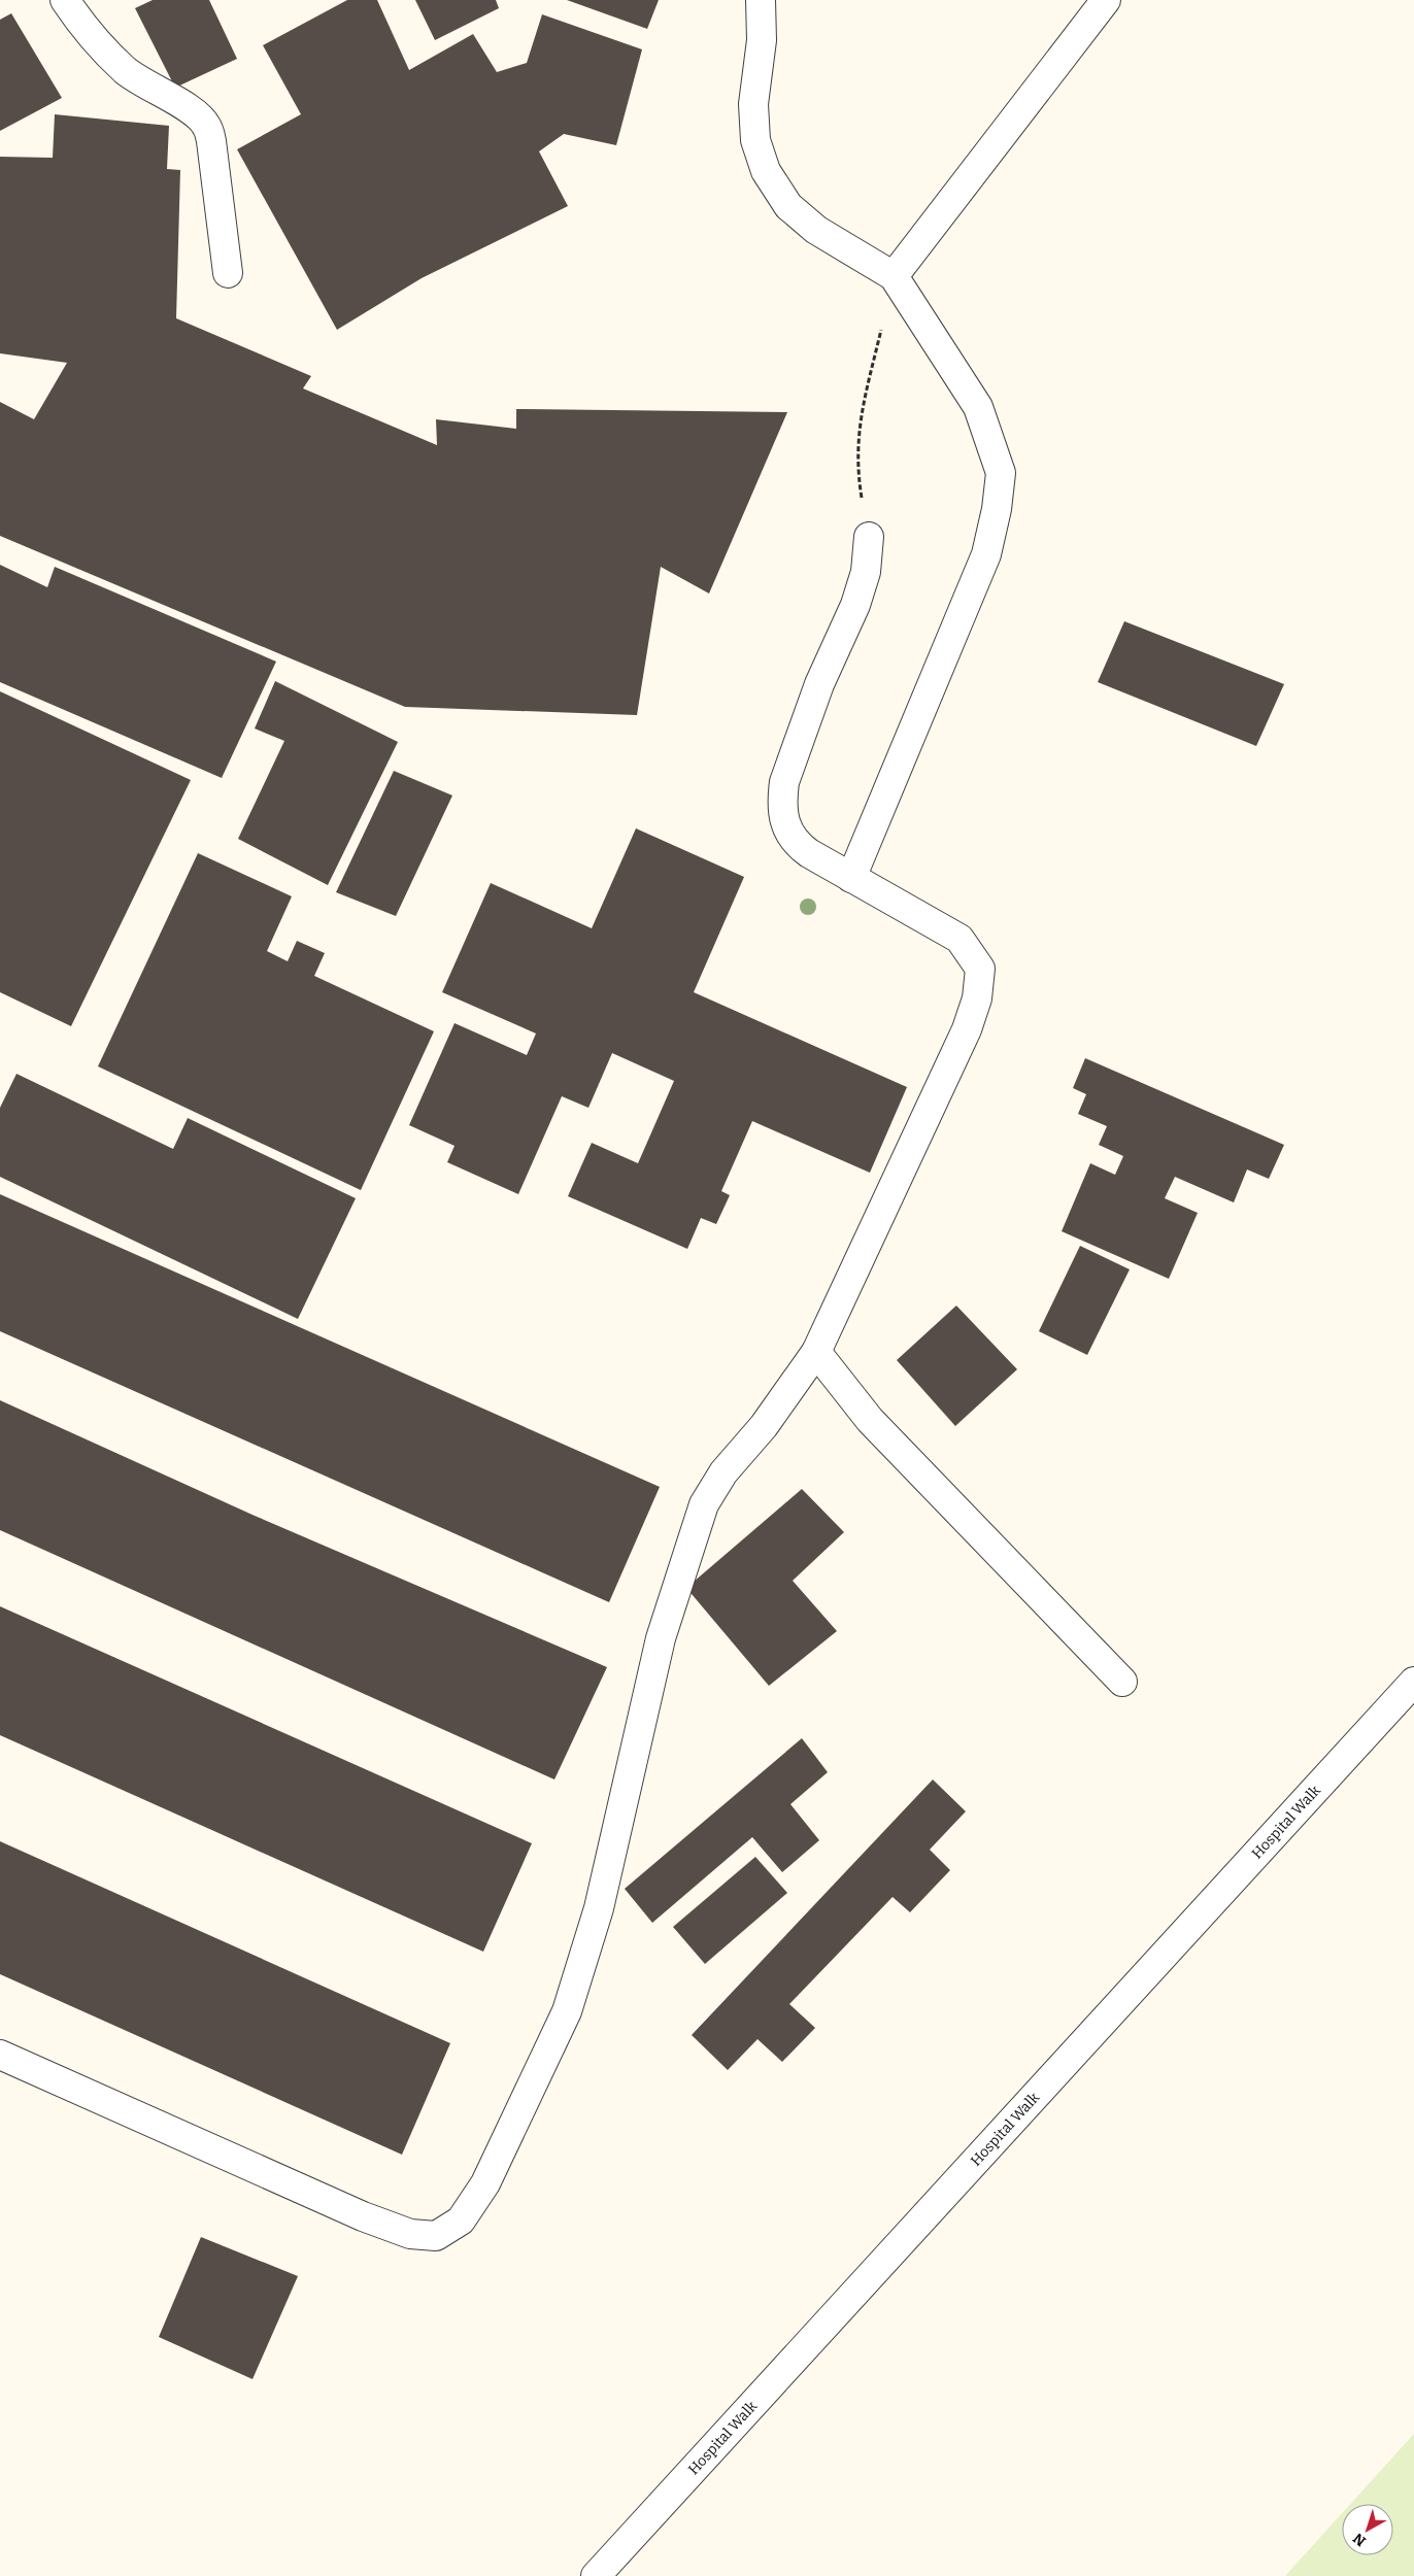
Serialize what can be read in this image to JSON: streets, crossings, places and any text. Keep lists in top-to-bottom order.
{
  "streets": {
    "street": ["Hospital Walk"]
  },
  "north": "bottom left"
}
